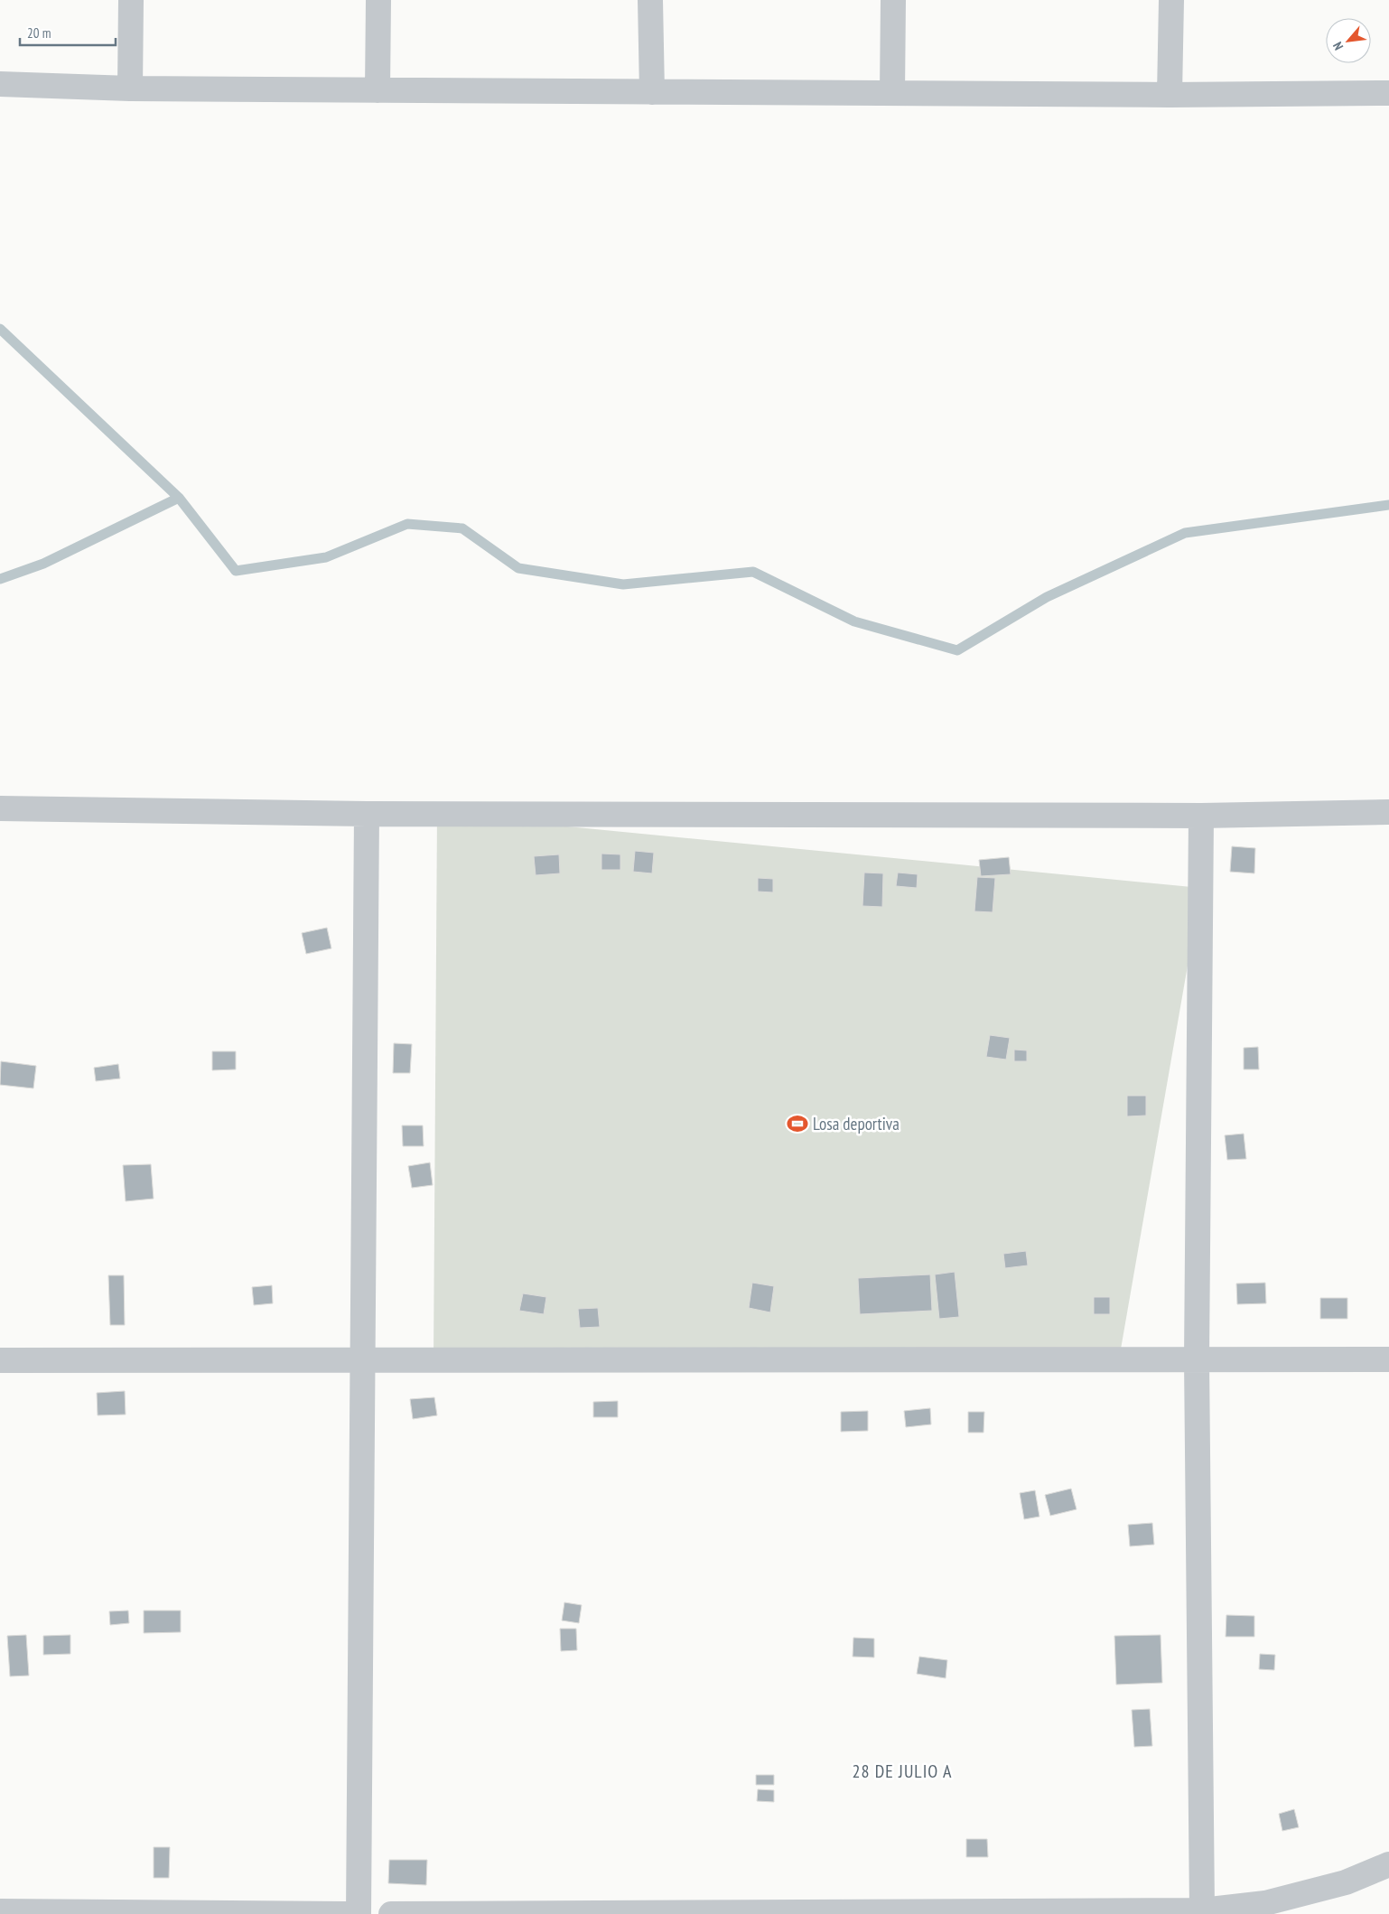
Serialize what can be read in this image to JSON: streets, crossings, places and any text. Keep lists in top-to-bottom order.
{
  "districts": ["28 DE JULIO A"],
  "places": {
    "sports": ["Losa deportiva"]
  },
  "scale_bar": "20 m",
  "north": "bottom left"
}
